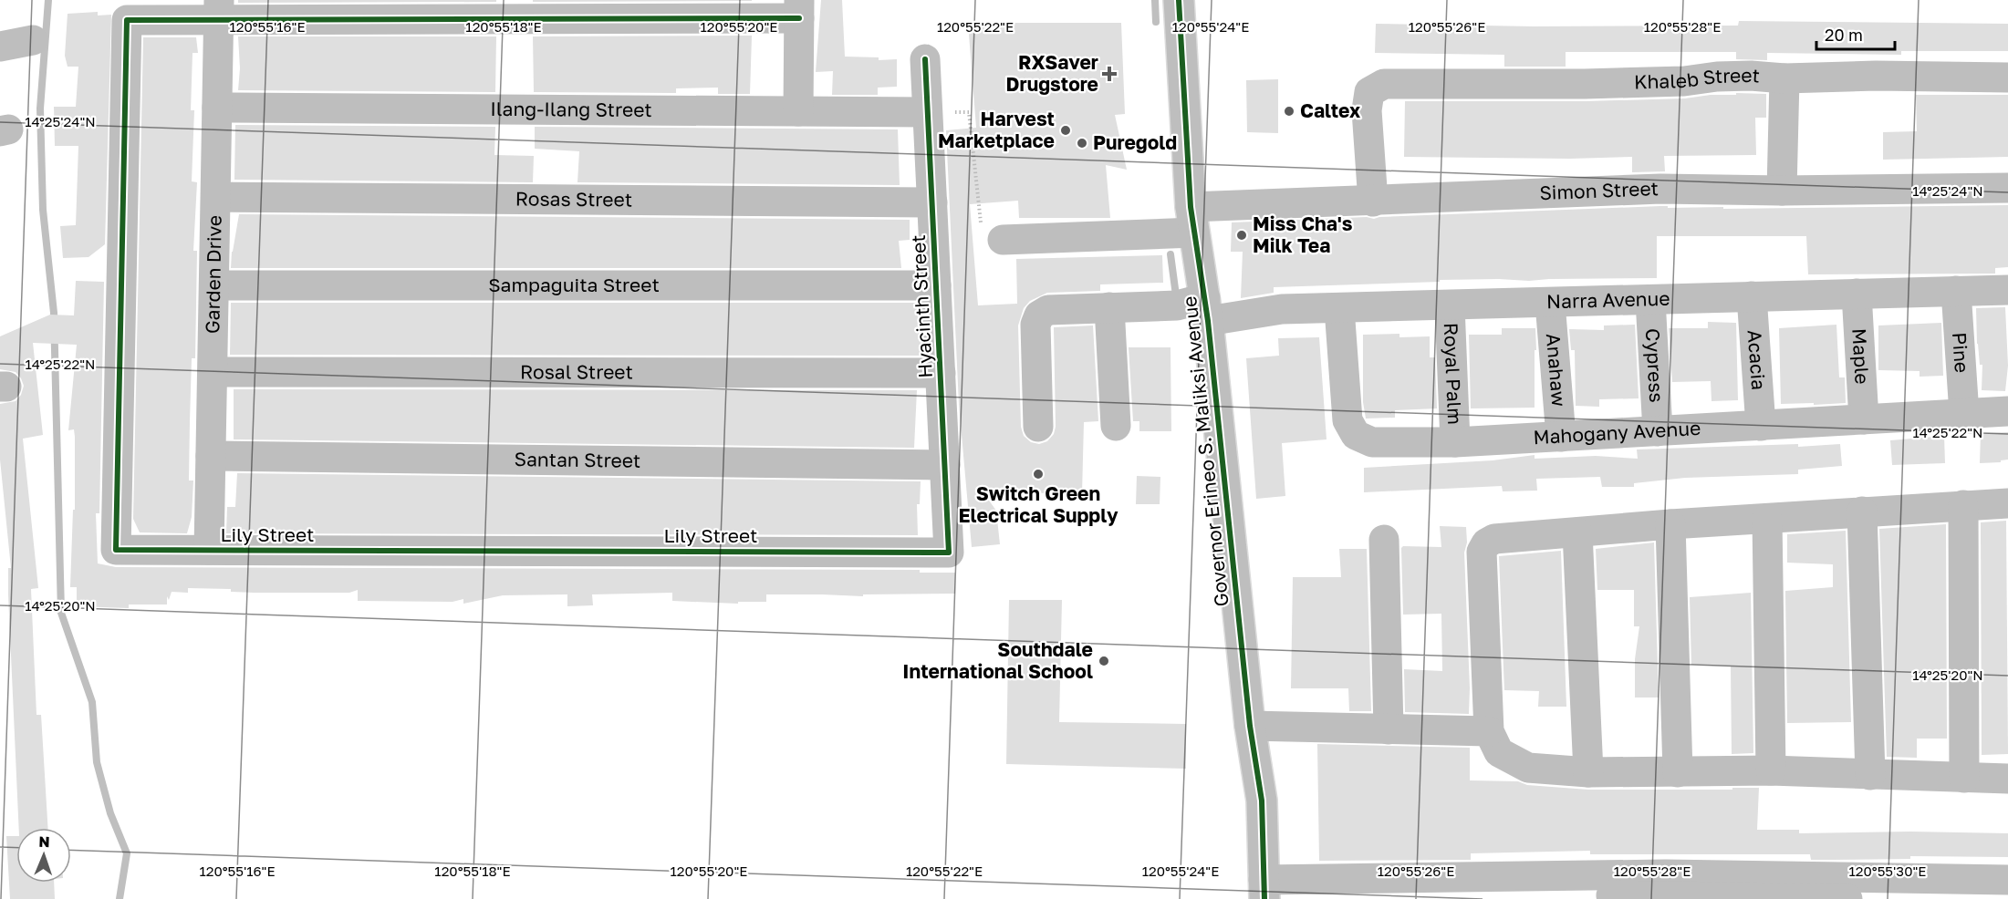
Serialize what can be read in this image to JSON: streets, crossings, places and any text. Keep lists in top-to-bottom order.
{
  "streets": {
    "street": [
      "Khaleb Street",
      "Ilang-Ilang Street",
      "Simon Street",
      "Rosas Street",
      "Garden Drive",
      "Sampaguita Street",
      "Narra Avenue",
      "Hyacinth Street",
      "Pine",
      "Maple",
      "Acacia",
      "Cypress",
      "Anahaw",
      "Rosal Street",
      "Royal Palm",
      "Mahogany Avenue",
      "Governor Erineo S. Maliksi Avenue",
      "Santan Street",
      "Lily Street"
    ]
  },
  "crossings": [
    ["Khaleb Street", "Simon Street"],
    ["Ilang-Ilang Street", "Garden Drive"],
    ["Ilang-Ilang Street", "Hyacinth Street"],
    ["Simon Street", "Governor Erineo S. Maliksi Avenue"],
    ["Rosas Street", "Garden Drive"],
    ["Rosas Street", "Hyacinth Street"],
    ["Garden Drive", "Sampaguita Street"],
    ["Garden Drive", "Rosal Street"],
    ["Garden Drive", "Santan Street"],
    ["Garden Drive", "Lily Street"],
    ["Sampaguita Street", "Hyacinth Street"],
    ["Narra Avenue", "Pine"],
    ["Narra Avenue", "Maple"],
    ["Narra Avenue", "Acacia"],
    ["Narra Avenue", "Cypress"],
    ["Narra Avenue", "Anahaw"],
    ["Narra Avenue", "Royal Palm"],
    ["Narra Avenue", "Mahogany Avenue"],
    ["Narra Avenue", "Governor Erineo S. Maliksi Avenue"],
    ["Hyacinth Street", "Rosal Street"],
    ["Hyacinth Street", "Santan Street"],
    ["Hyacinth Street", "Lily Street"],
    ["Pine", "Mahogany Avenue"],
    ["Maple", "Mahogany Avenue"],
    ["Acacia", "Mahogany Avenue"],
    ["Cypress", "Mahogany Avenue"],
    ["Anahaw", "Mahogany Avenue"],
    ["Royal Palm", "Mahogany Avenue"]
  ],
  "places": {
    "health": ["RXSaver Drugstore"],
    "other": [
      "Caltex",
      "Harvest Marketplace",
      "Puregold",
      "Miss Cha's Milk Tea",
      "Switch Green Electrical Supply",
      "Southdale International School"
    ]
  },
  "scale_bar": "20 m",
  "north": "top",
  "coordinates": [
    "120°55'16\"E",
    "120°55'18\"E",
    "120°55'20\"E",
    "120°55'22\"E",
    "120°55'24\"E",
    "120°55'26\"E",
    "120°55'28\"E",
    "14°25'24\"N",
    "14°25'22\"N",
    "14°25'20\"N",
    "120°55'30\"E"
  ]
}
